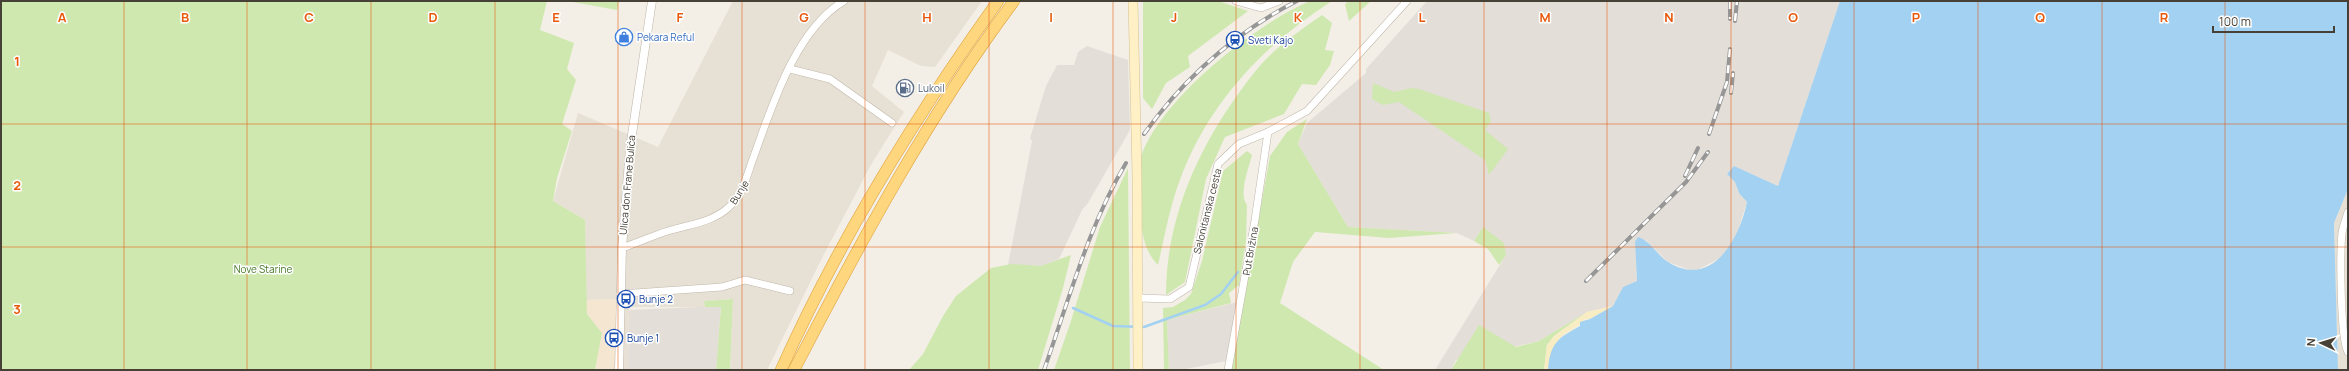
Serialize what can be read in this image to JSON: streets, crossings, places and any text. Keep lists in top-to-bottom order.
{
  "streets": {
    "street": [
      "Ulica don Frane Bulića",
      "Bunje",
      "Salonitanska cesta",
      "Put Brižina"
    ]
  },
  "crossings": [
    ["Ulica don Frane Bulića", "Bunje"],
    ["Salonitanska cesta", "Put Brižina"]
  ],
  "parks": ["Nove Starine"],
  "places": {
    "shop": ["Pekara Reful"],
    "station": ["Sveti Kajo"],
    "fuel station": ["Lukoil"],
    "bus stop": ["Bunje 2", "Bunje 1"]
  },
  "scale_bar": "100 m",
  "north": "left",
  "grid": {
    "columns": [
      "A",
      "B",
      "C",
      "D",
      "E",
      "F",
      "G",
      "H",
      "I",
      "J",
      "K",
      "L",
      "M",
      "N",
      "O",
      "P",
      "Q",
      "R"
    ],
    "rows": ["1", "2", "3"]
  }
}
